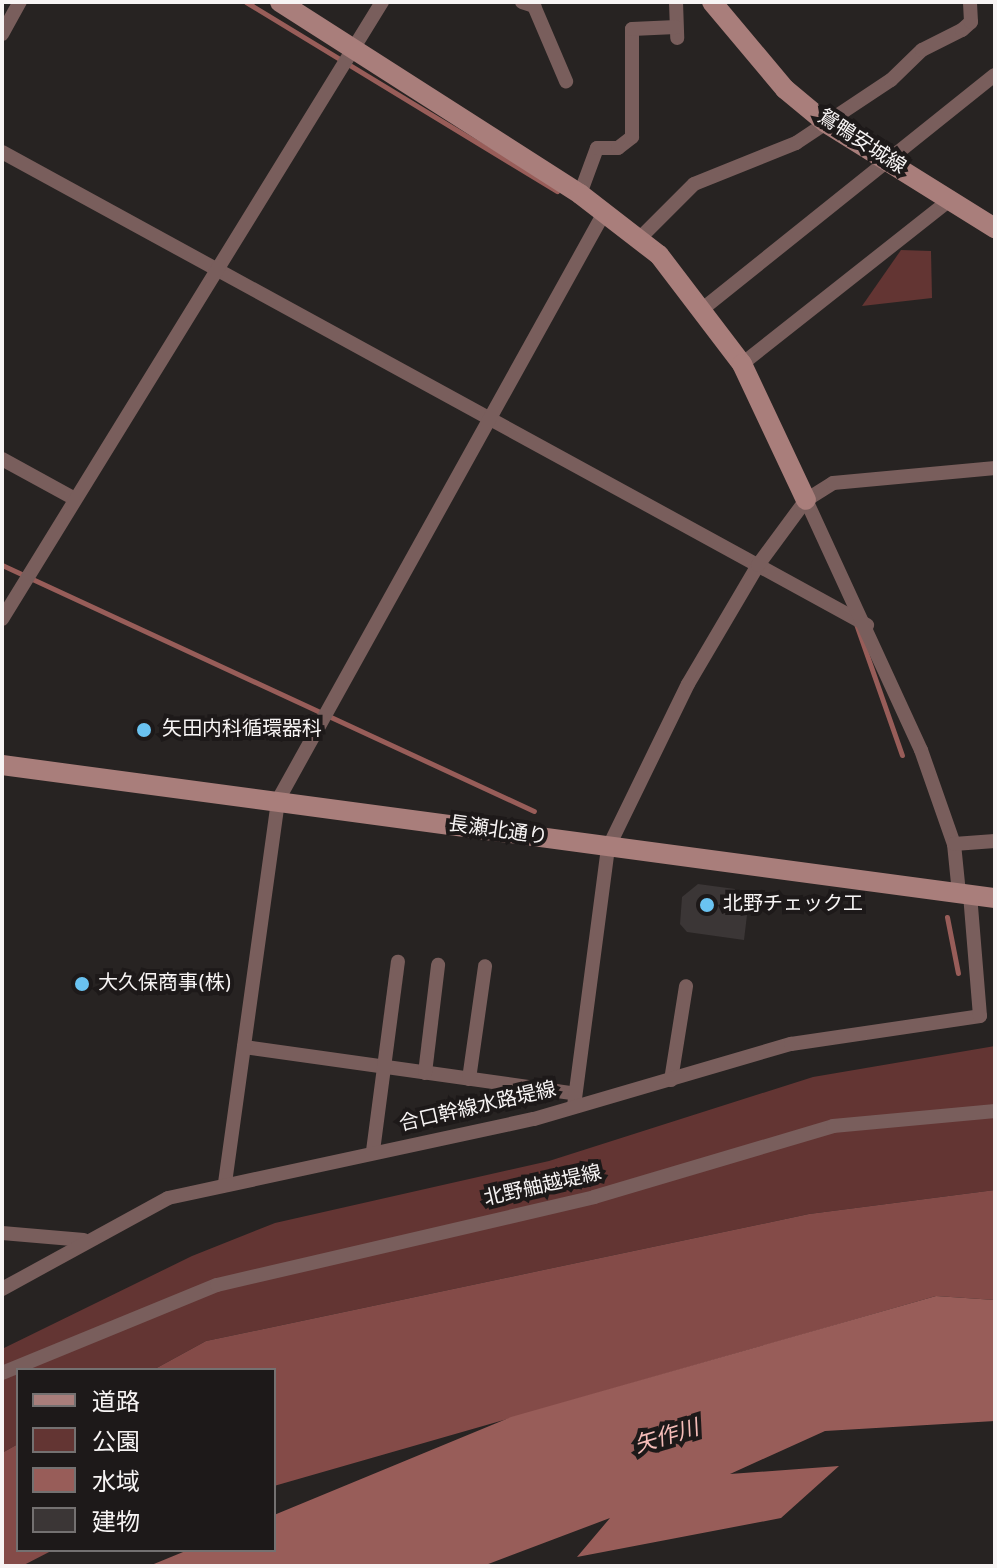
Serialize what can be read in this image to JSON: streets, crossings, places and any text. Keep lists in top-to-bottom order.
{
  "streets": {
    "street": [
      "鴛鴨安城線",
      "長瀬北通り",
      "合口幹線水路堤線",
      "北野舳越堤線"
    ]
  },
  "water": ["矢作川"],
  "places": ["矢田内科循環器科", "北野チェック工", "大久保商事(株)"],
  "legend": [
    "道路",
    "公園",
    "水域",
    "建物"
  ]
}
